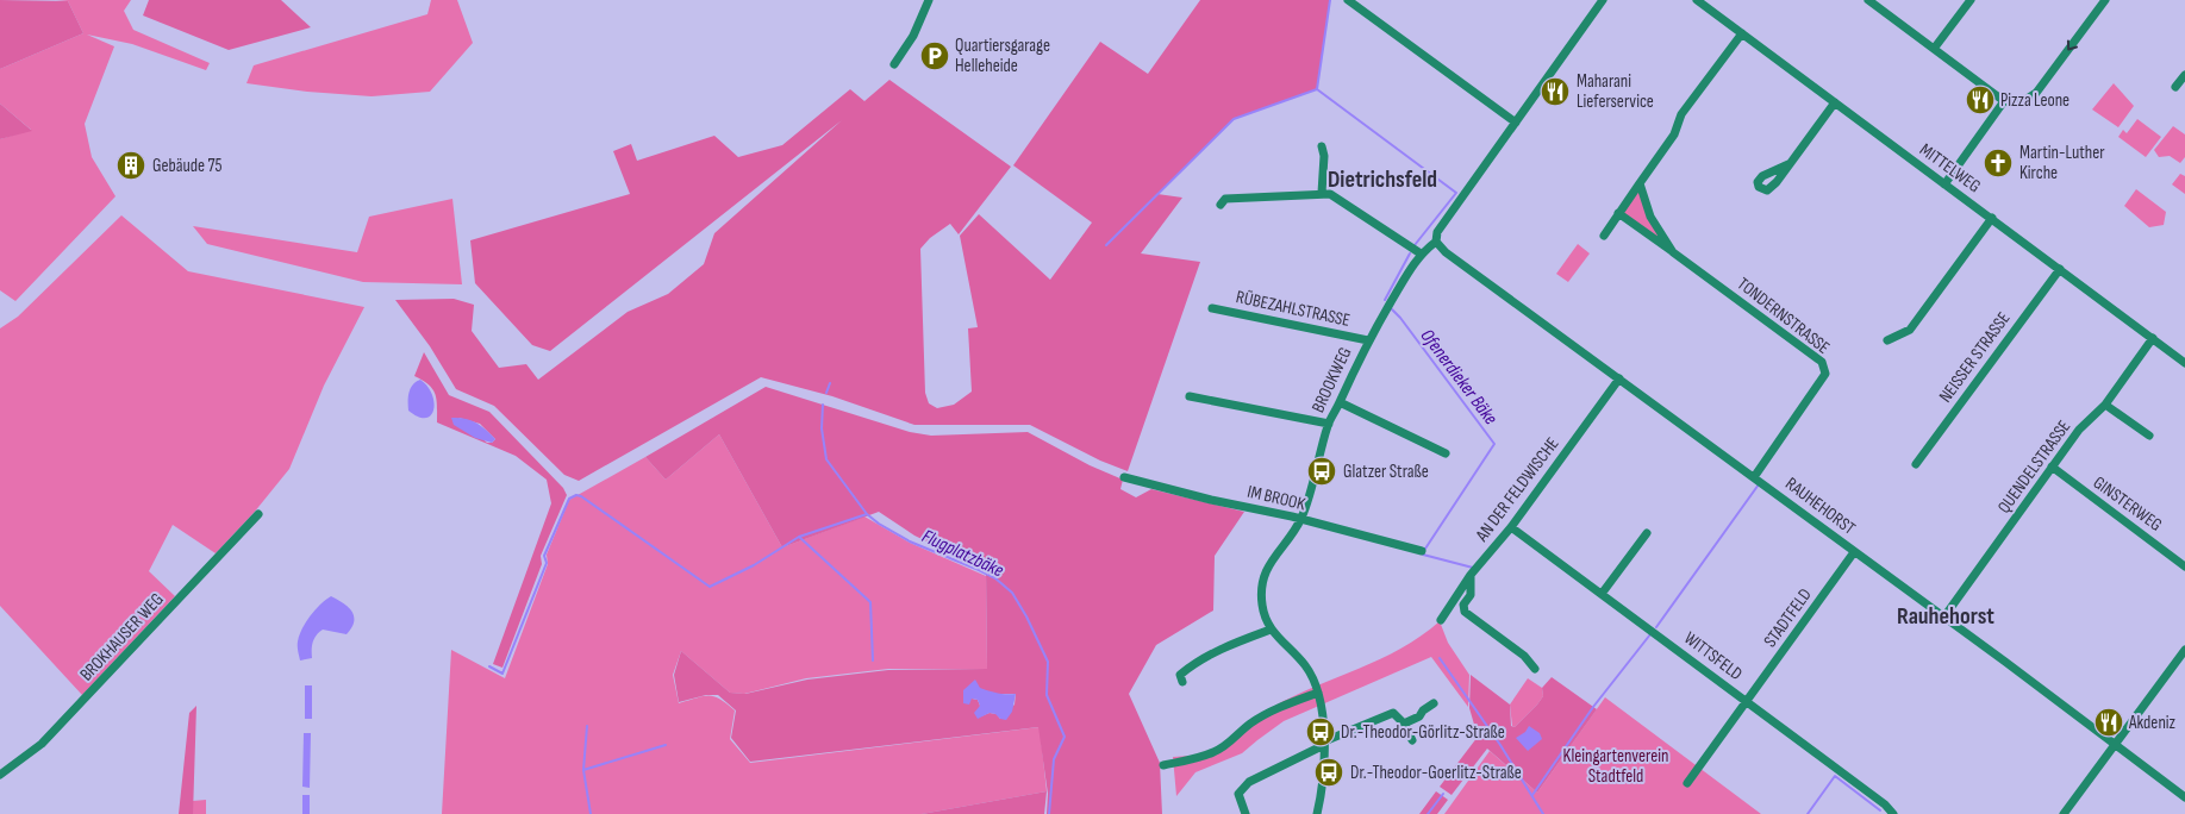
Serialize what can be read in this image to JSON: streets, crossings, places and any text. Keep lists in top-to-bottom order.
{
  "streets": {
    "street": [
      "MITTELWEG",
      "RÜBEZAHLSTRASSE",
      "TONDERNSTRASSE",
      "NEISSER STRASSE",
      "BROOKWEG",
      "QUENDELSTRASSE",
      "AN DER FELDWISCHE",
      "IM BROOK",
      "GINSTERWEG",
      "RAUHEHORST",
      "STADTFELD",
      "BROKHAUSER WEG",
      "WITTSFELD"
    ]
  },
  "crossings": [
    ["MITTELWEG", "NEISSER STRASSE"],
    ["MITTELWEG", "QUENDELSTRASSE"],
    ["RÜBEZAHLSTRASSE", "BROOKWEG"],
    ["TONDERNSTRASSE", "RAUHEHORST"],
    ["BROOKWEG", "IM BROOK"],
    ["BROOKWEG", "RAUHEHORST"],
    ["QUENDELSTRASSE", "GINSTERWEG"],
    ["QUENDELSTRASSE", "RAUHEHORST"],
    ["AN DER FELDWISCHE", "RAUHEHORST"],
    ["AN DER FELDWISCHE", "WITTSFELD"],
    ["RAUHEHORST", "STADTFELD"],
    ["STADTFELD", "WITTSFELD"]
  ],
  "districts": ["Dietrichsfeld", "Rauhehorst"],
  "water": ["Ofenerdieker Bäke", "Flugplatzbäke"],
  "parks": ["Kleingartenverein Stadtfeld"],
  "places": {
    "parking": ["Quartiersgarage Helleheide"],
    "restaurant": ["Maharani Lieferservice", "Pizza Leone", "Akdeniz"],
    "church": ["Martin-Luther Kirche"],
    "building": ["Gebäude 75"],
    "bus stop": ["Glatzer Straße", "Dr.-Theodor-Görlitz-Straße", "Dr.-Theodor-Goerlitz-Straße"]
  }
}
